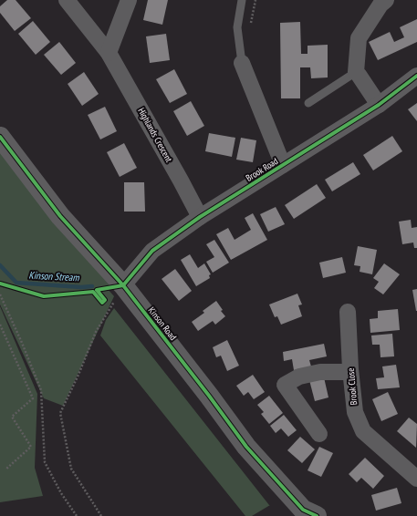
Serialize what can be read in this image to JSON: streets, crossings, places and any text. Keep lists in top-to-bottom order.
{
  "streets": {
    "street": [
      "Highlands Crescent",
      "Brook Road",
      "Kinson Road",
      "Brook Close"
    ]
  },
  "crossings": [
    ["Highlands Crescent", "Brook Road"],
    ["Brook Road", "Kinson Road"]
  ],
  "water": ["Kinson Stream"]
}
